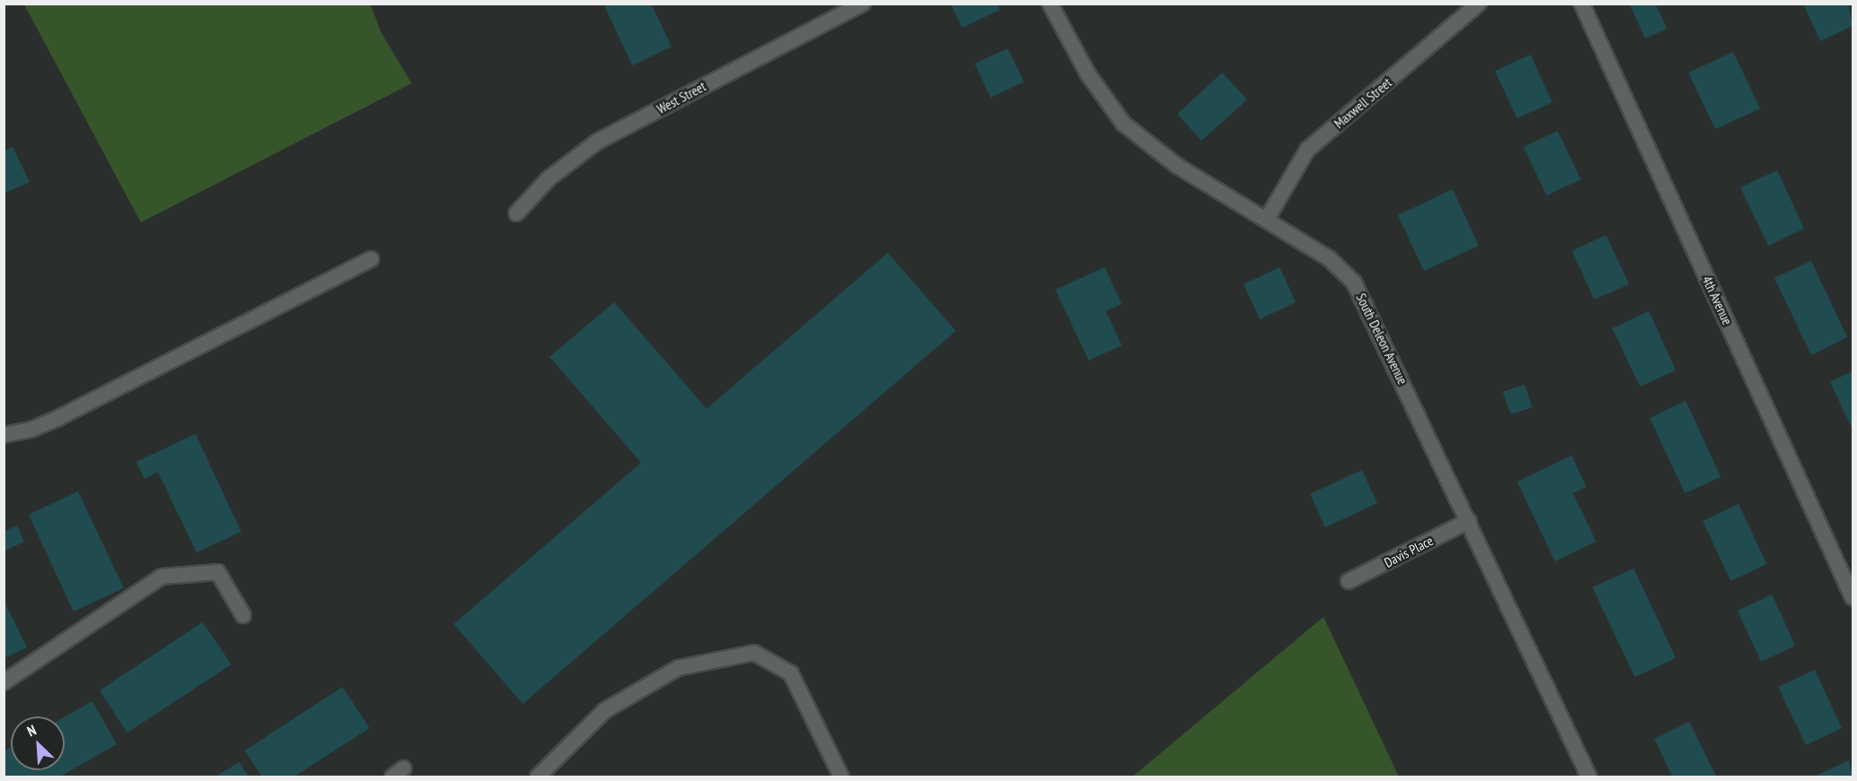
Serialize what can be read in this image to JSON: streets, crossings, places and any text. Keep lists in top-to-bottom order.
{
  "streets": {
    "street": [
      "West Street",
      "Maxwell Street",
      "4th Avenue",
      "South Deleon Avenue",
      "Davis Place"
    ]
  },
  "crossings": [
    ["Maxwell Street", "South Deleon Avenue"],
    ["South Deleon Avenue", "Davis Place"]
  ],
  "north": "top left"
}
